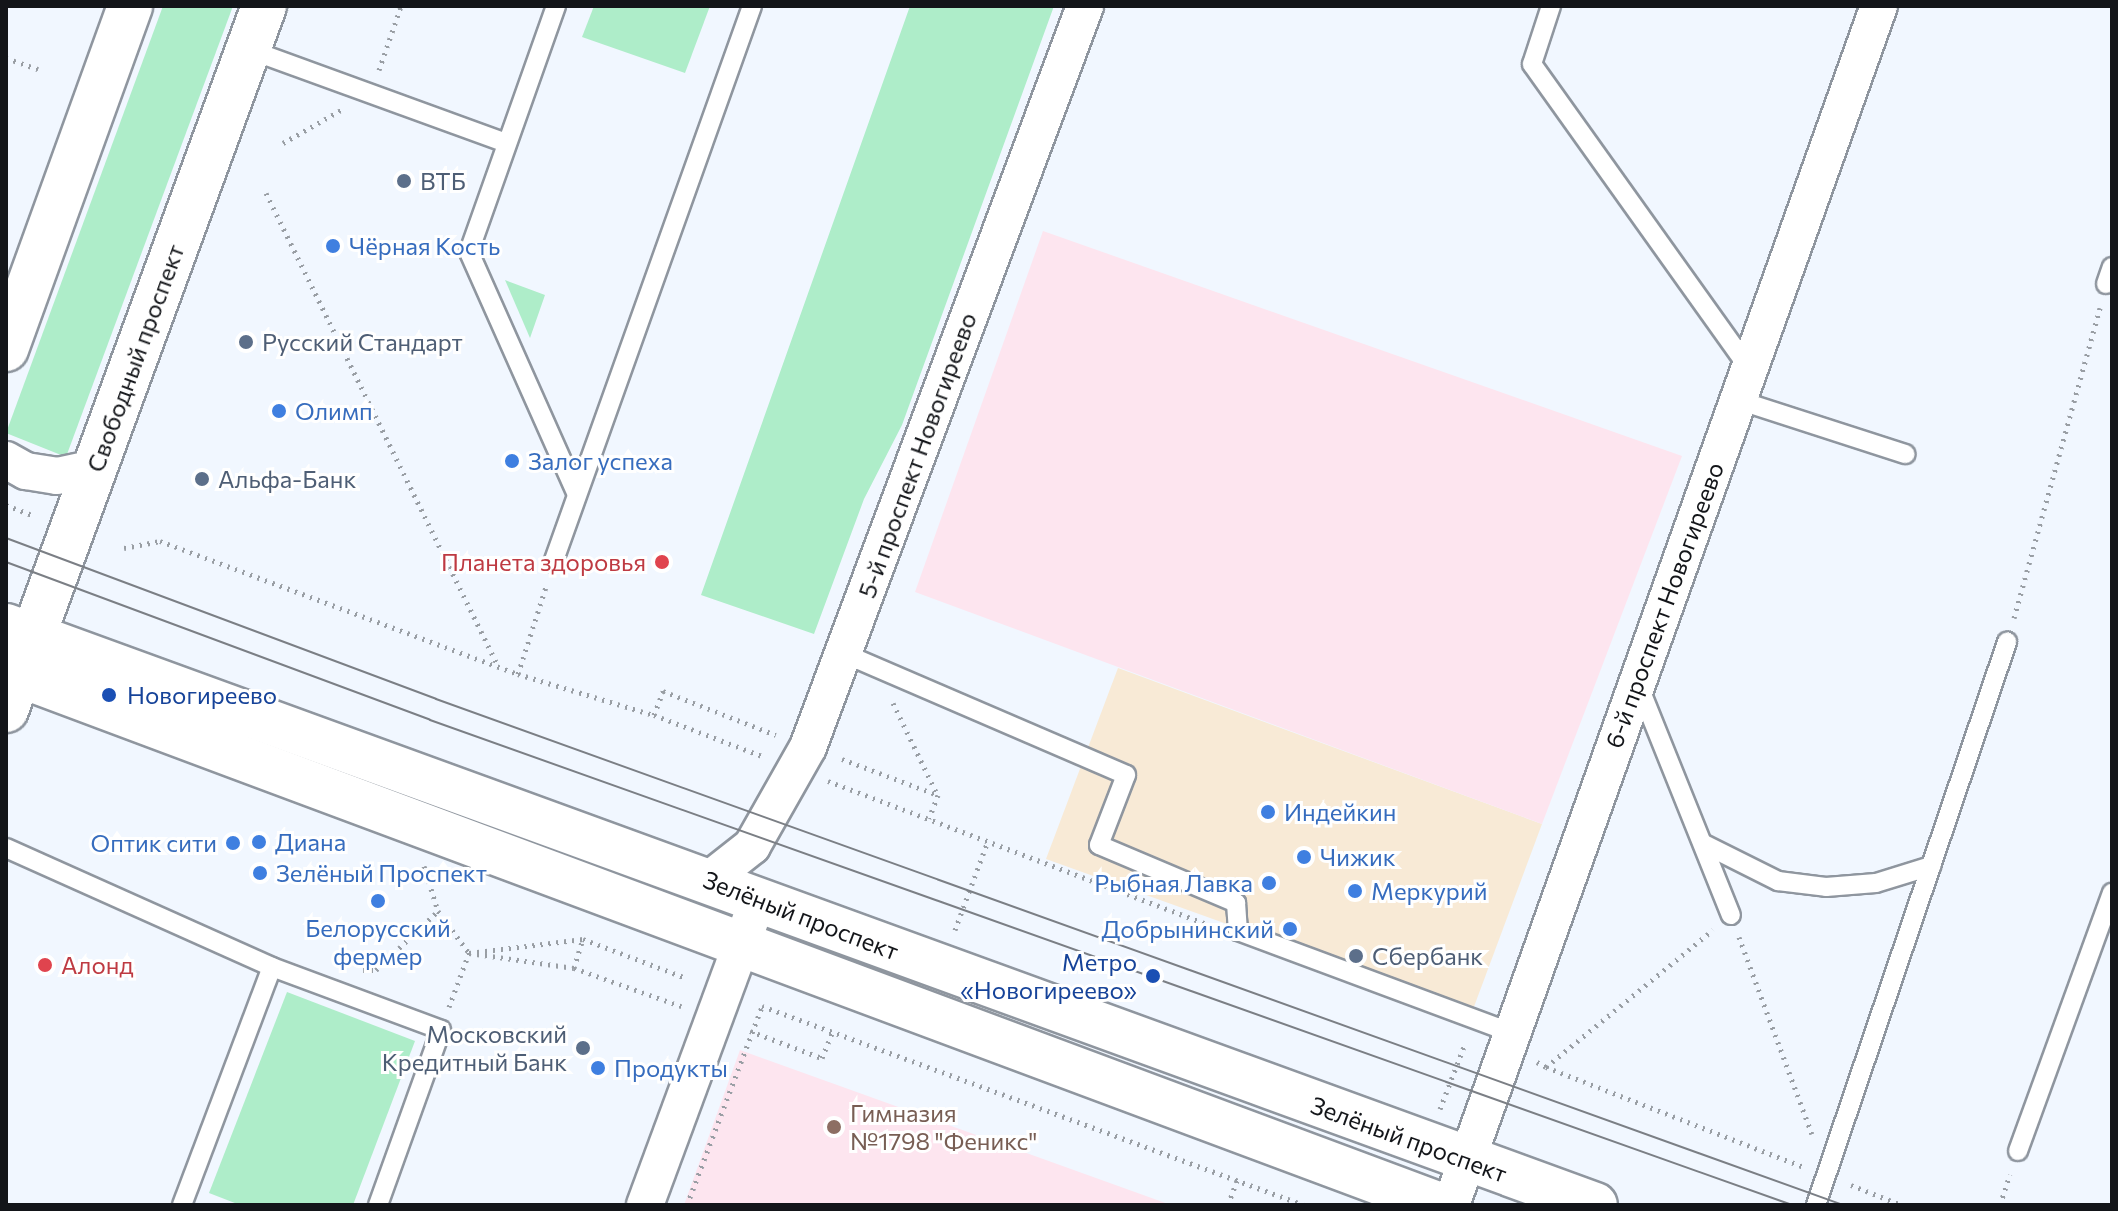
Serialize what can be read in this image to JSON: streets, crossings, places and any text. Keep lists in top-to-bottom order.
{
  "streets": {
    "main road": ["Свободный проспект", "Зелёный проспект"],
    "street": ["5-й проспект Новогиреево", "6-й проспект Новогиреево"]
  },
  "crossings": [
    ["Свободный проспект", "Зелёный проспект"],
    ["5-й проспект Новогиреево", "Зелёный проспект"],
    ["6-й проспект Новогиреево", "Зелёный проспект"]
  ],
  "places": [
    "ВТБ",
    "Чёрная Кость",
    "Русский Стандарт",
    "Олимп",
    "Залог успеха",
    "Альфа-Банк",
    "Планета здоровья",
    "Новогиреево",
    "Индейкин",
    "Диана",
    "Оптик сити",
    "Чижик",
    "Зелёный Проспект",
    "Рыбная Лавка",
    "Меркурий",
    "Белорусский фермер",
    "Добрынинский",
    "Сбербанк",
    "Алонд",
    "Метро «Новогиреево»",
    "Московский Кредитный Банк",
    "Продукты",
    "Гимназия №1798 \"Феникс\""
  ]
}
